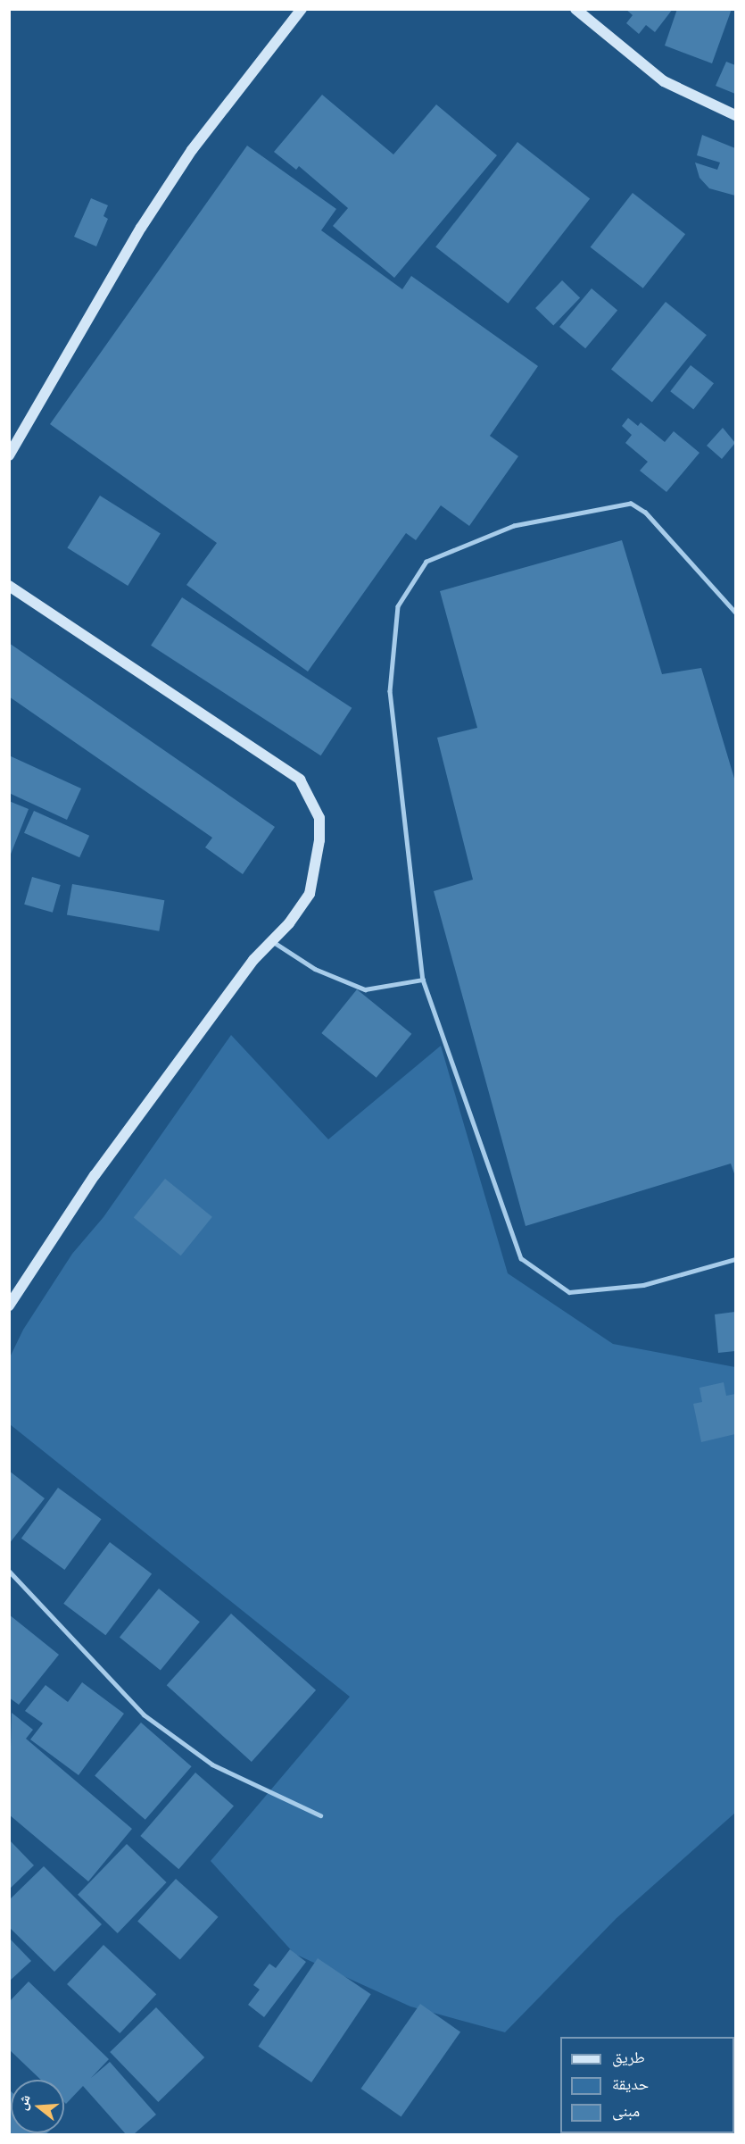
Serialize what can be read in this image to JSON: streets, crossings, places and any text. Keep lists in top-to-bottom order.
{
  "legend": ["طريق", "حديقة", "مبنى"],
  "north": "left"
}
